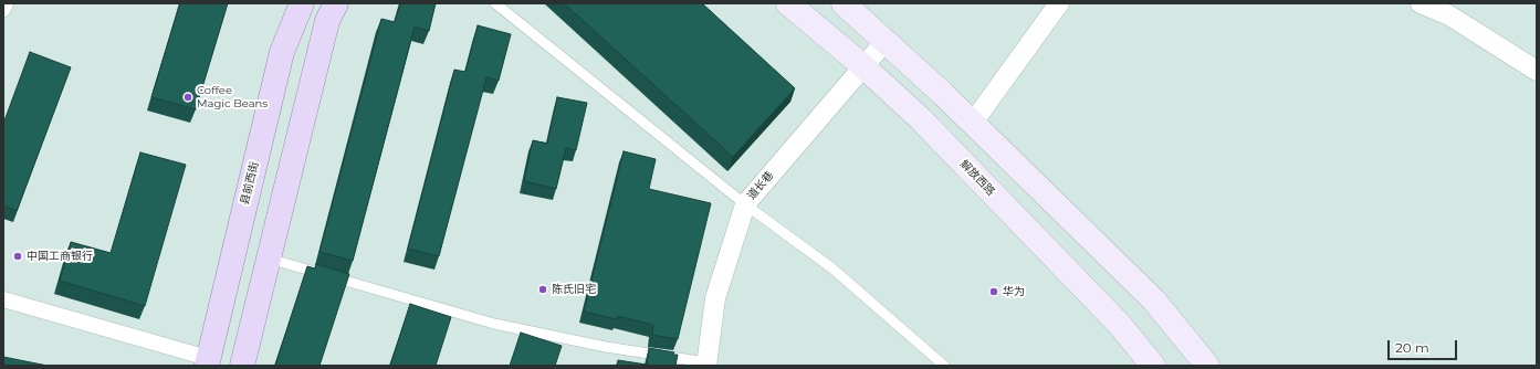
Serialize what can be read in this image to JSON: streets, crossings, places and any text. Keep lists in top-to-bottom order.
{
  "streets": {
    "main road": ["解放西路", "县前西街"],
    "street": ["道长巷"]
  },
  "crossings": [
    ["解放西路", "道长巷"]
  ],
  "places": [
    "Coffee Magic Beans",
    "中国工商银行",
    "陈氏旧宅",
    "华为"
  ],
  "scale_bar": "20 m"
}
